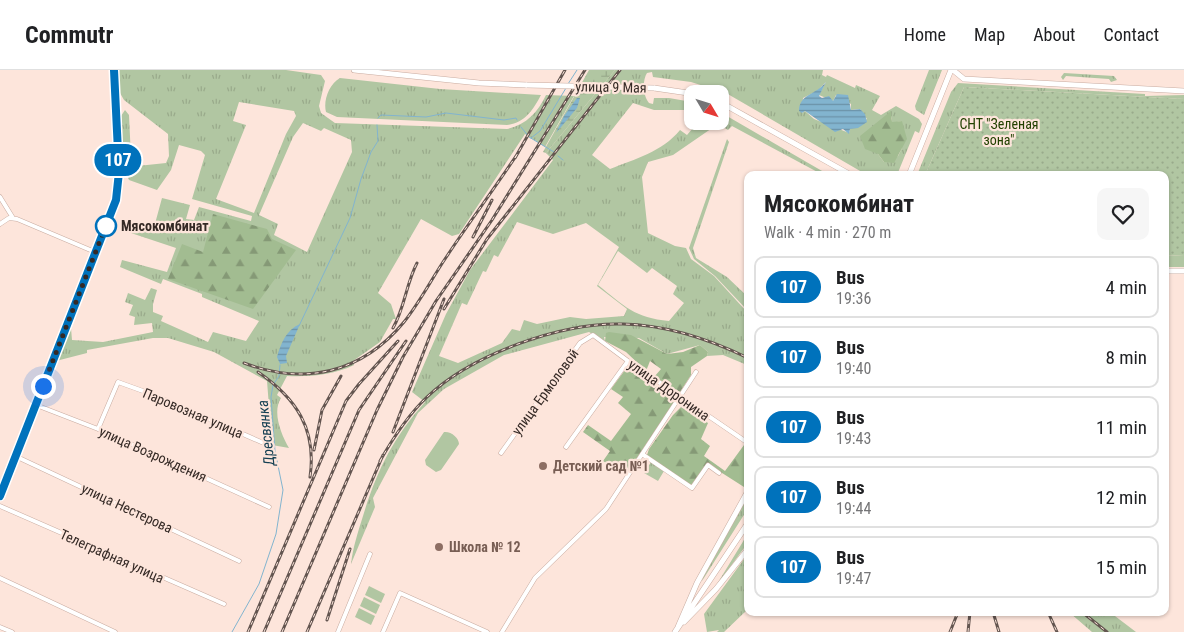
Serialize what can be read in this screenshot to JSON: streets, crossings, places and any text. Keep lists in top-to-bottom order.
{
  "streets": {
    "street": [
      "улица 9 Мая",
      "улица Доронина",
      "улица Ермоловой",
      "Паровозная улица",
      "улица Возрождения",
      "улица Нестерова",
      "Телеграфная улица"
    ]
  },
  "crossings": [
    ["улица Доронина", "улица Ермоловой"],
    ["Паровозная улица", "улица Возрождения"]
  ],
  "water": ["Дресвянка"],
  "parks": ["СНТ \"Зеленая зона\""],
  "places": ["Мясокомбинат", "Детский сад №1", "Школа № 12"],
  "lines": ["bus line 107"],
  "north": "bottom right",
  "page": {
    "header": "Commutr",
    "nav": [
      "Home",
      "Map",
      "About",
      "Contact"
    ],
    "on_map": "107",
    "heading": ["Мясокомбинат", "Walk · 4 min · 270 m"],
    "list": [
      {
        "mark": "107",
        "name": "Bus",
        "note": "19:36",
        "value": "4 min"
      },
      {
        "mark": "107",
        "name": "Bus",
        "note": "19:40",
        "value": "8 min"
      },
      {
        "mark": "107",
        "name": "Bus",
        "note": "19:43",
        "value": "11 min"
      },
      {
        "mark": "107",
        "name": "Bus",
        "note": "19:44",
        "value": "12 min"
      },
      {
        "mark": "107",
        "name": "Bus",
        "note": "19:47",
        "value": "15 min"
      }
    ]
  }
}
